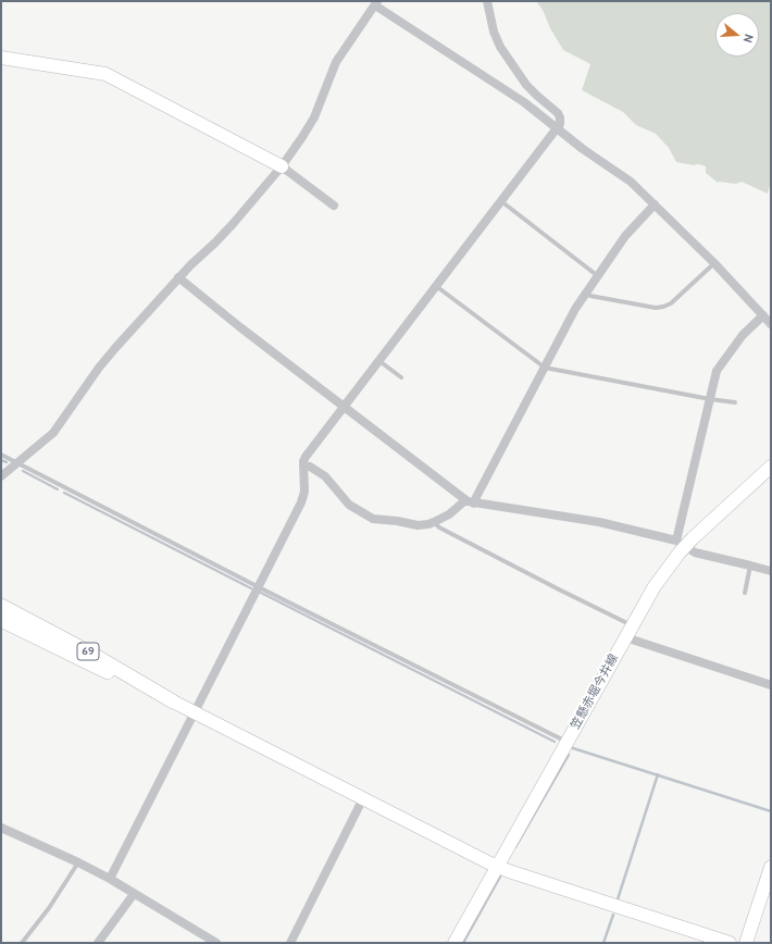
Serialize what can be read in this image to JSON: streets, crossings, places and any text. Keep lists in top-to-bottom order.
{
  "streets": {
    "main road": ["69"],
    "street": ["笠懸赤堀今井線"]
  },
  "north": "right"
}
